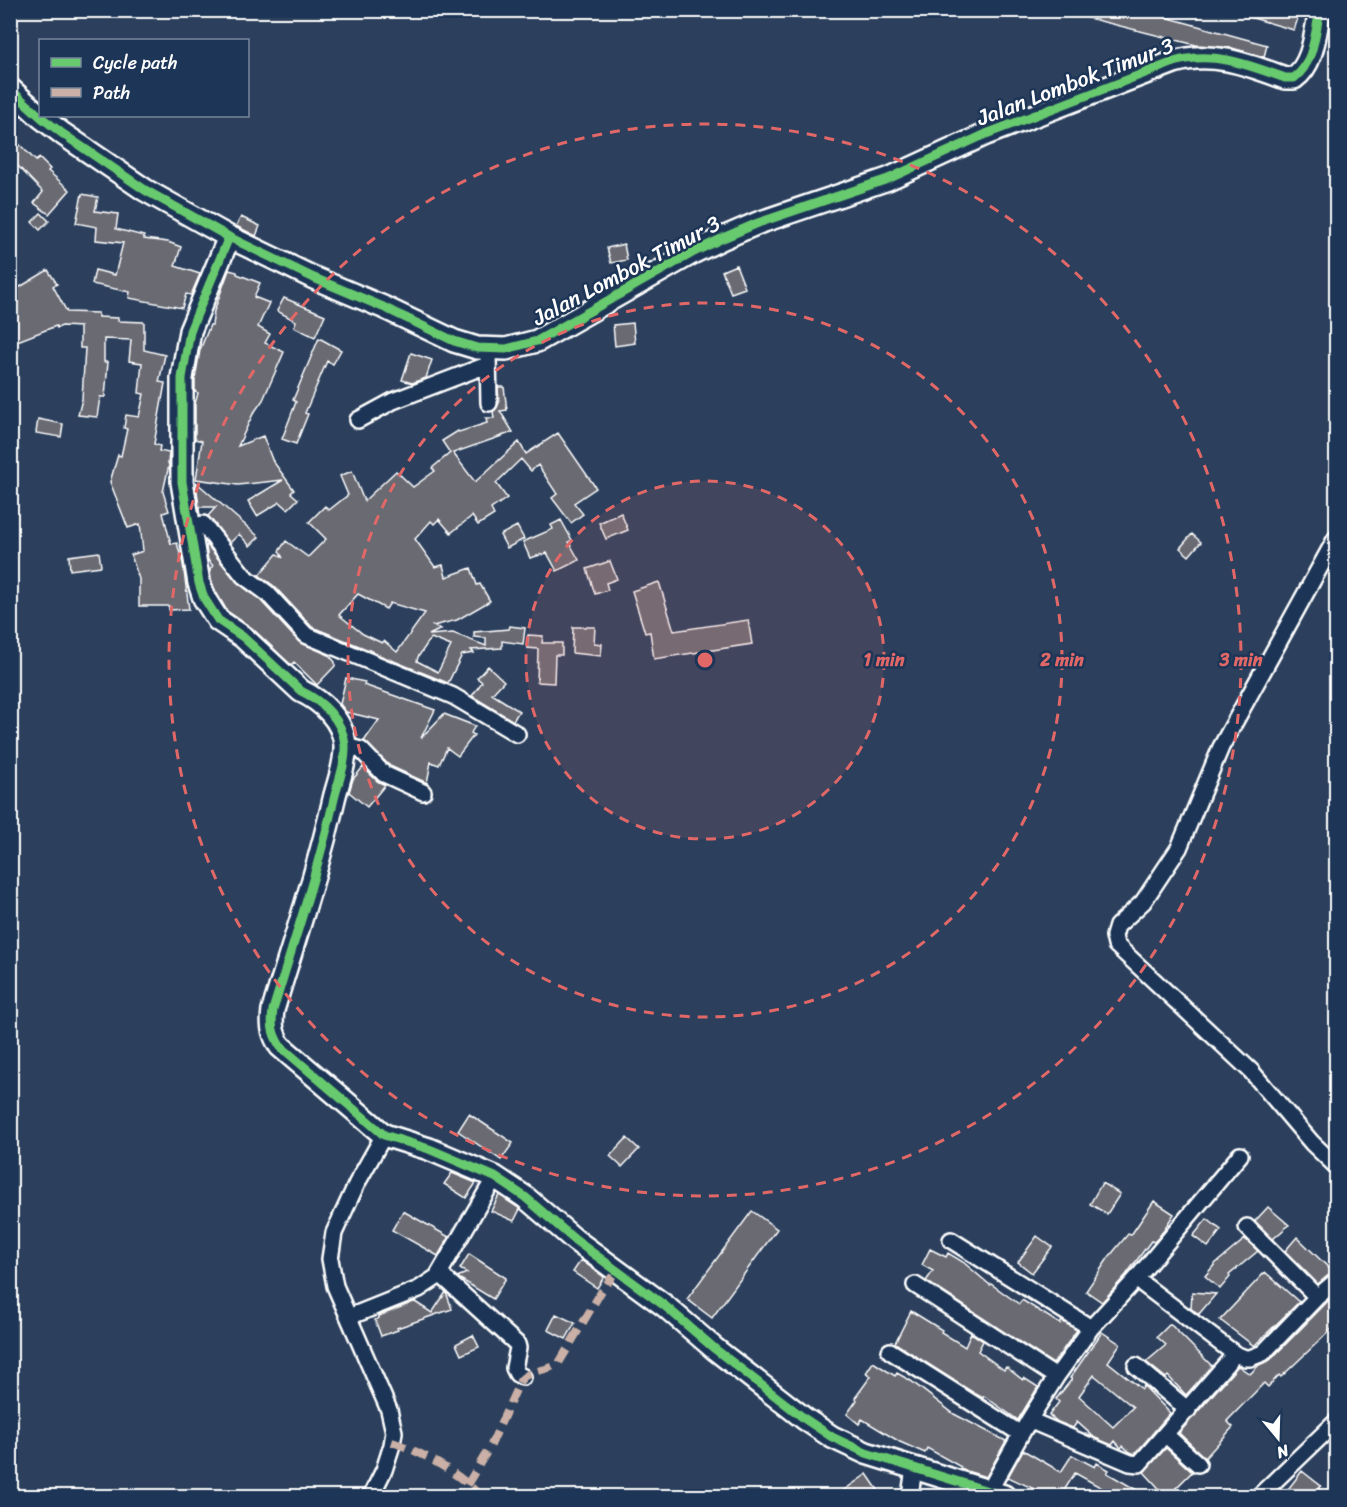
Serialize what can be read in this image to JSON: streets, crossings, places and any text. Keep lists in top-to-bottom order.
{
  "streets": {
    "street": ["Jalan Lombok Timur 3"]
  },
  "legend": ["Cycle path", "Path"],
  "north": "bottom",
  "rings": ["1 min", "2 min", "3 min"]
}
